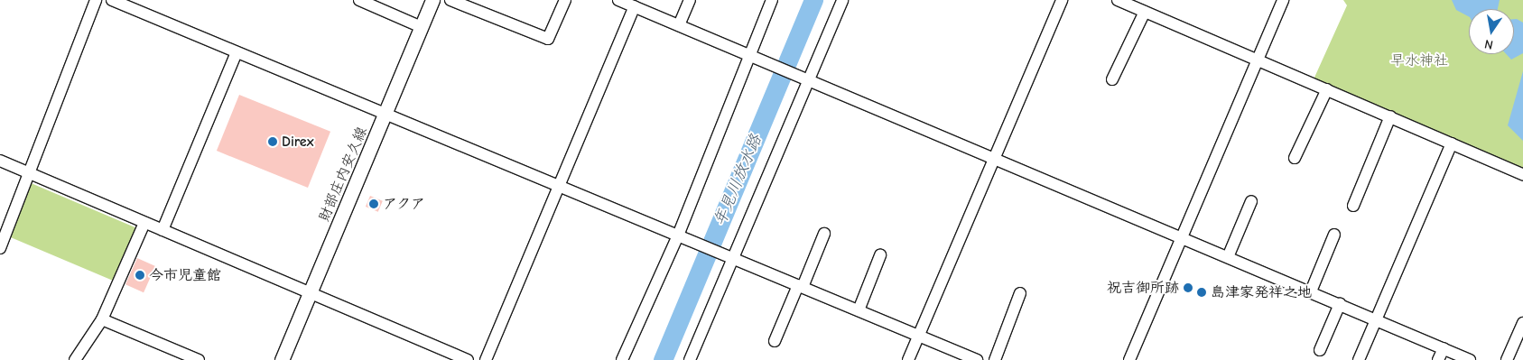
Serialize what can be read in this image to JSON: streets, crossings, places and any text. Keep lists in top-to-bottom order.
{
  "streets": {
    "main road": ["財部庄内安久線"]
  },
  "water": ["年見川放水路"],
  "parks": ["早水神社"],
  "places": [
    "Direx",
    "アクア",
    "今市児童館",
    "祝吉御所跡",
    "島津家発祥之地"
  ],
  "north": "bottom"
}
